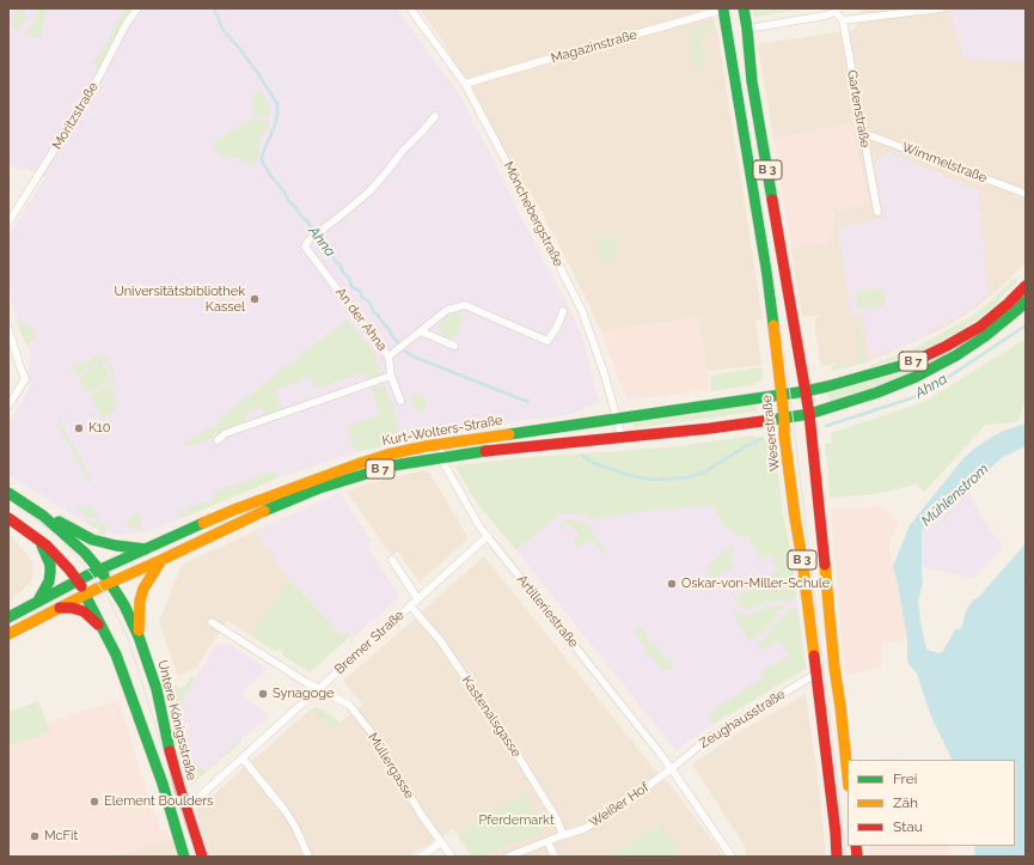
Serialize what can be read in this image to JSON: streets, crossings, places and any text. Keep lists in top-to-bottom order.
{
  "streets": {
    "main road": [
      "B 3",
      "B 7",
      "Kurt-Wolters-Straße",
      "Weserstraße",
      "Untere Königsstraße"
    ],
    "street": [
      "Magazinstraße",
      "Gartenstraße",
      "Moritzstraße",
      "Wimmelstraße",
      "Mönchebergstraße",
      "An der Ahna",
      "Artilleriestraße",
      "Bremer Straße",
      "Kastenalsgasse",
      "Zeughausstraße",
      "Müllergasse",
      "Weißer Hof"
    ]
  },
  "crossings": [
    ["Magazinstraße", "Mönchebergstraße"],
    ["Magazinstraße", "Weserstraße"],
    ["Gartenstraße", "Wimmelstraße"],
    ["B 3", "B 7"],
    ["B 3", "Kurt-Wolters-Straße"],
    ["Mönchebergstraße", "Kurt-Wolters-Straße"],
    ["B 7", "Kurt-Wolters-Straße"],
    ["B 7", "Untere Königsstraße"],
    ["Kurt-Wolters-Straße", "Weserstraße"],
    ["Kurt-Wolters-Straße", "Artilleriestraße"],
    ["Kurt-Wolters-Straße", "Untere Königsstraße"],
    ["Weserstraße", "Zeughausstraße"],
    ["Artilleriestraße", "Bremer Straße"],
    ["Artilleriestraße", "Zeughausstraße"],
    ["Artilleriestraße", "Weißer Hof"],
    ["Bremer Straße", "Kastenalsgasse"],
    ["Bremer Straße", "Untere Königsstraße"],
    ["Bremer Straße", "Müllergasse"],
    ["Kastenalsgasse", "Weißer Hof"],
    ["Zeughausstraße", "Weißer Hof"]
  ],
  "water": ["Ahna", "Mühlenstrom"],
  "parks": ["Pferdemarkt"],
  "places": [
    "Universitätsbibliothek Kassel",
    "K10",
    "Oskar-von-Miller-Schule",
    "Synagoge",
    "Element Boulders",
    "McFit"
  ],
  "legend": ["Frei", "Zäh", "Stau"]
}
